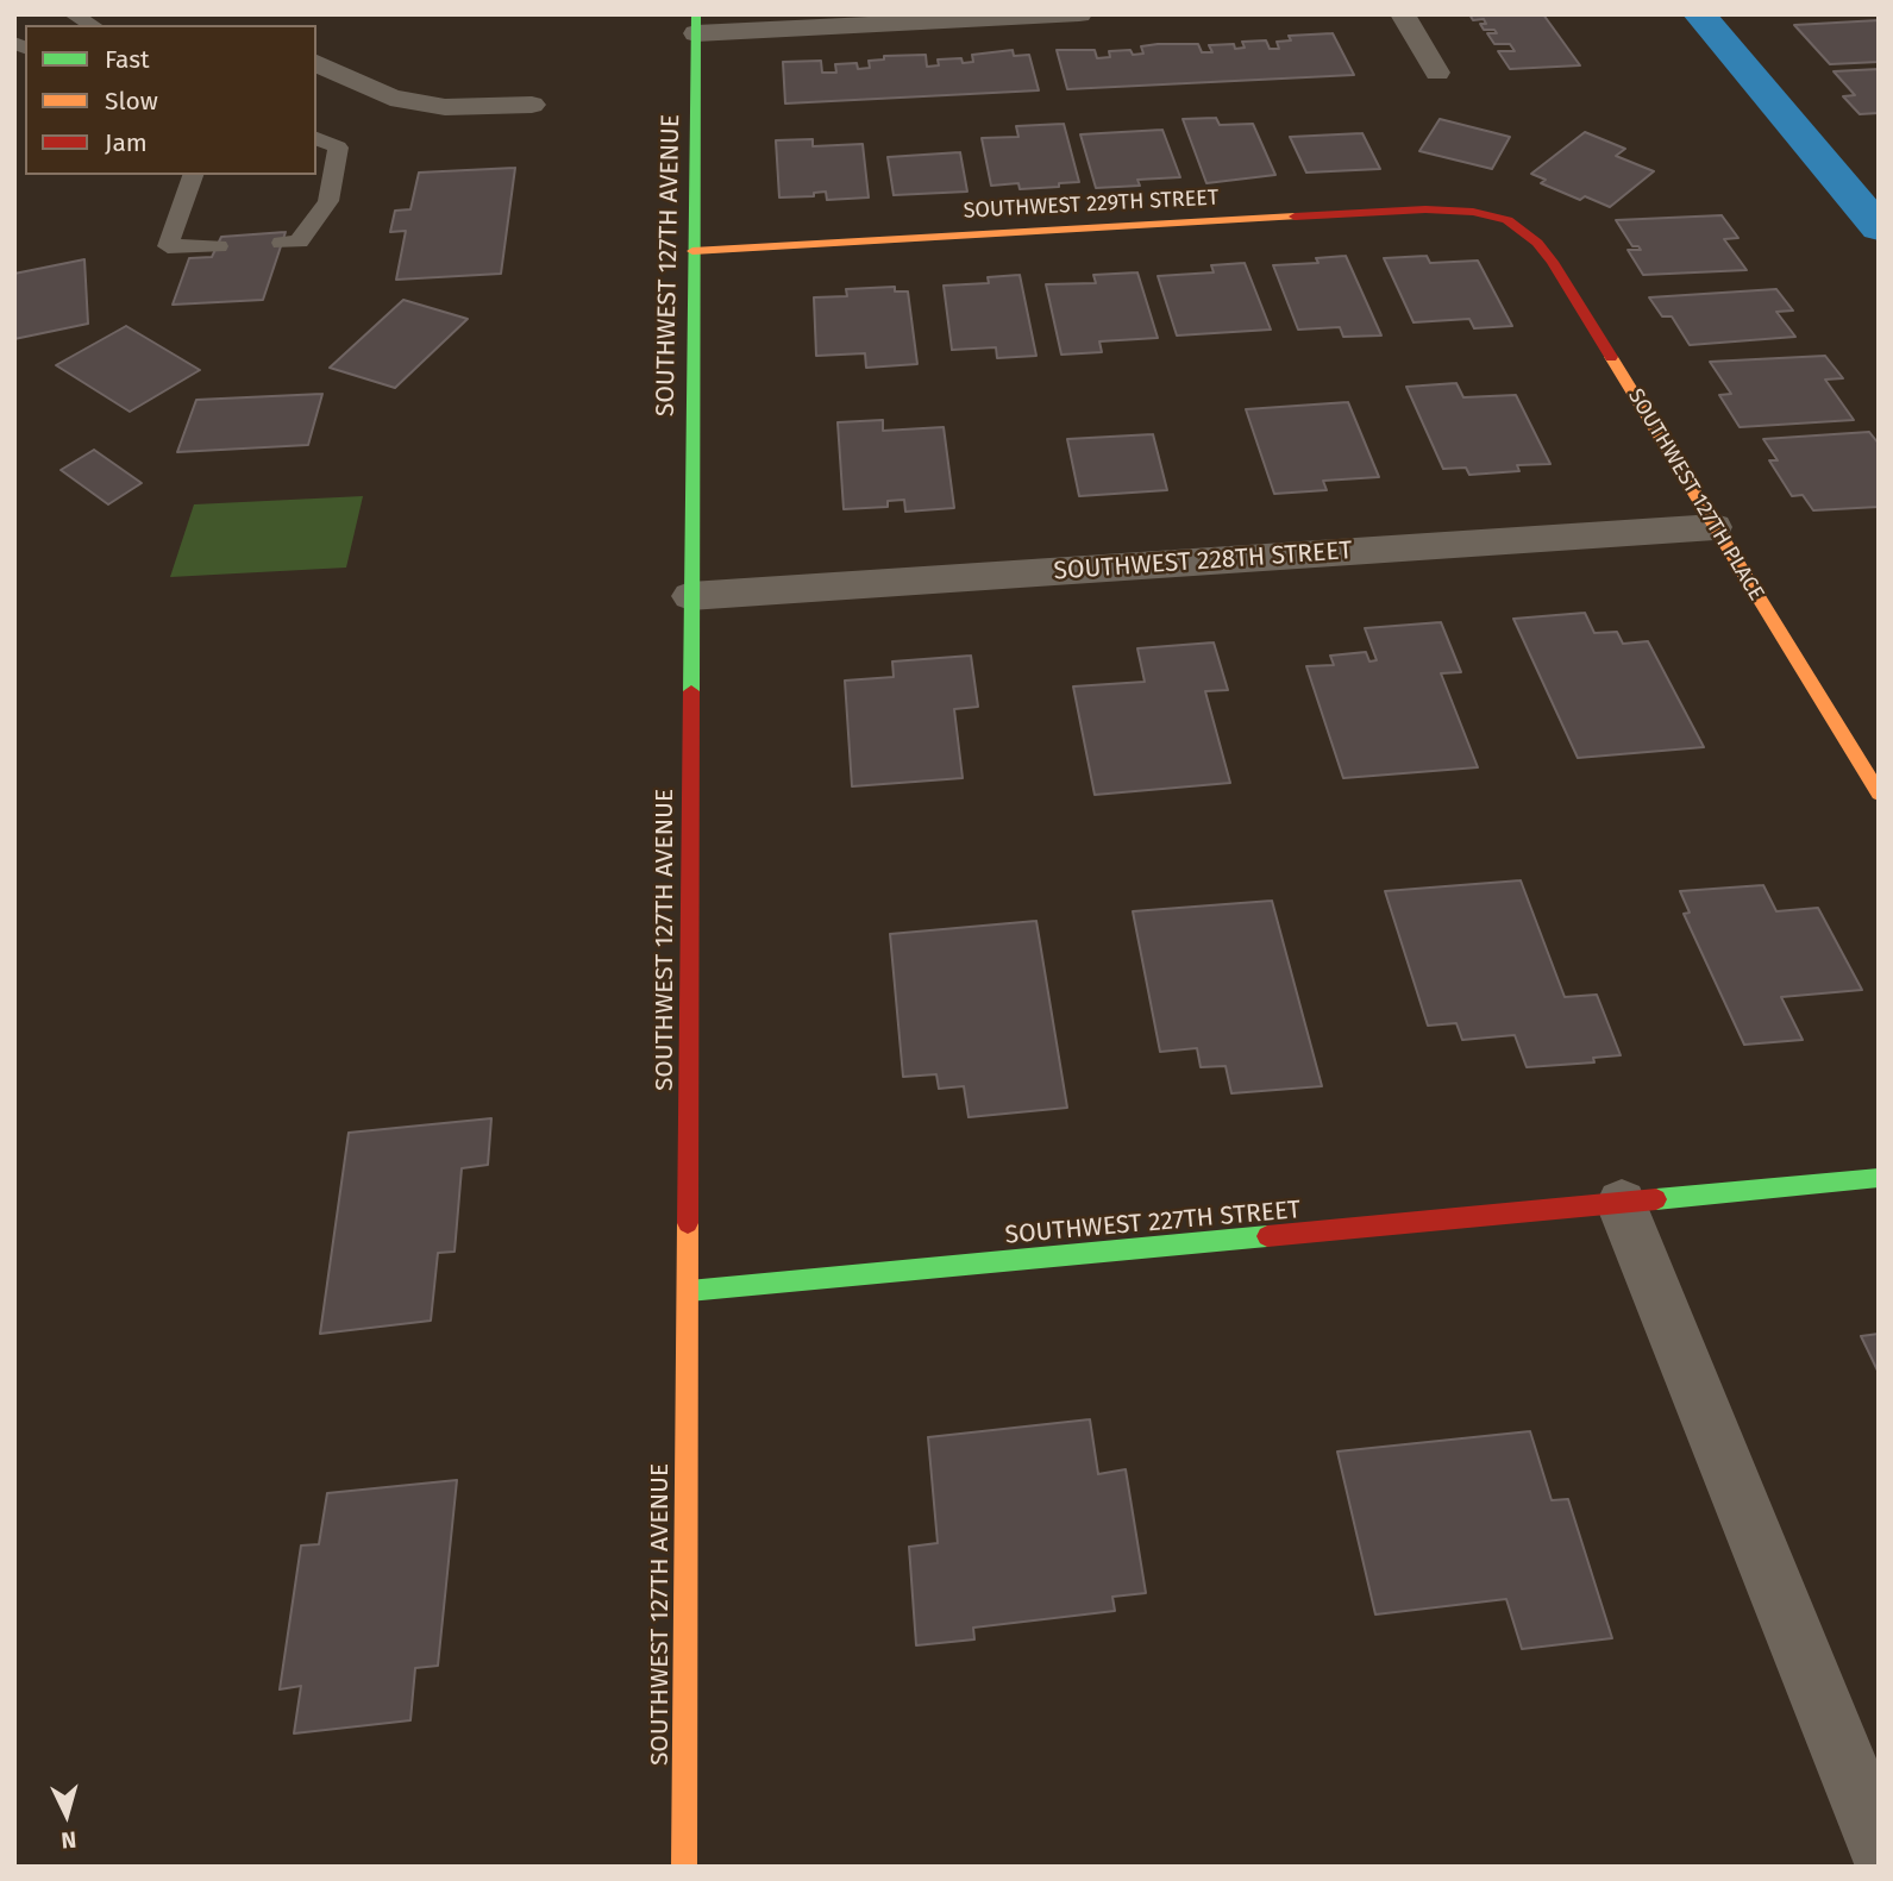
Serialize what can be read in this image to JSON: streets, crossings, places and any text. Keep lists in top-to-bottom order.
{
  "streets": {
    "street": [
      "SOUTHWEST 229TH STREET",
      "SOUTHWEST 127TH AVENUE",
      "SOUTHWEST 127TH PLACE",
      "SOUTHWEST 228TH STREET",
      "SOUTHWEST 227TH STREET"
    ]
  },
  "crossings": [
    ["SOUTHWEST 229TH STREET", "SOUTHWEST 127TH AVENUE"],
    ["SOUTHWEST 229TH STREET", "SOUTHWEST 127TH PLACE"],
    ["SOUTHWEST 127TH AVENUE", "SOUTHWEST 228TH STREET"],
    ["SOUTHWEST 127TH AVENUE", "SOUTHWEST 227TH STREET"],
    ["SOUTHWEST 127TH PLACE", "SOUTHWEST 228TH STREET"]
  ],
  "legend": ["Fast", "Slow", "Jam"],
  "north": "bottom"
}
